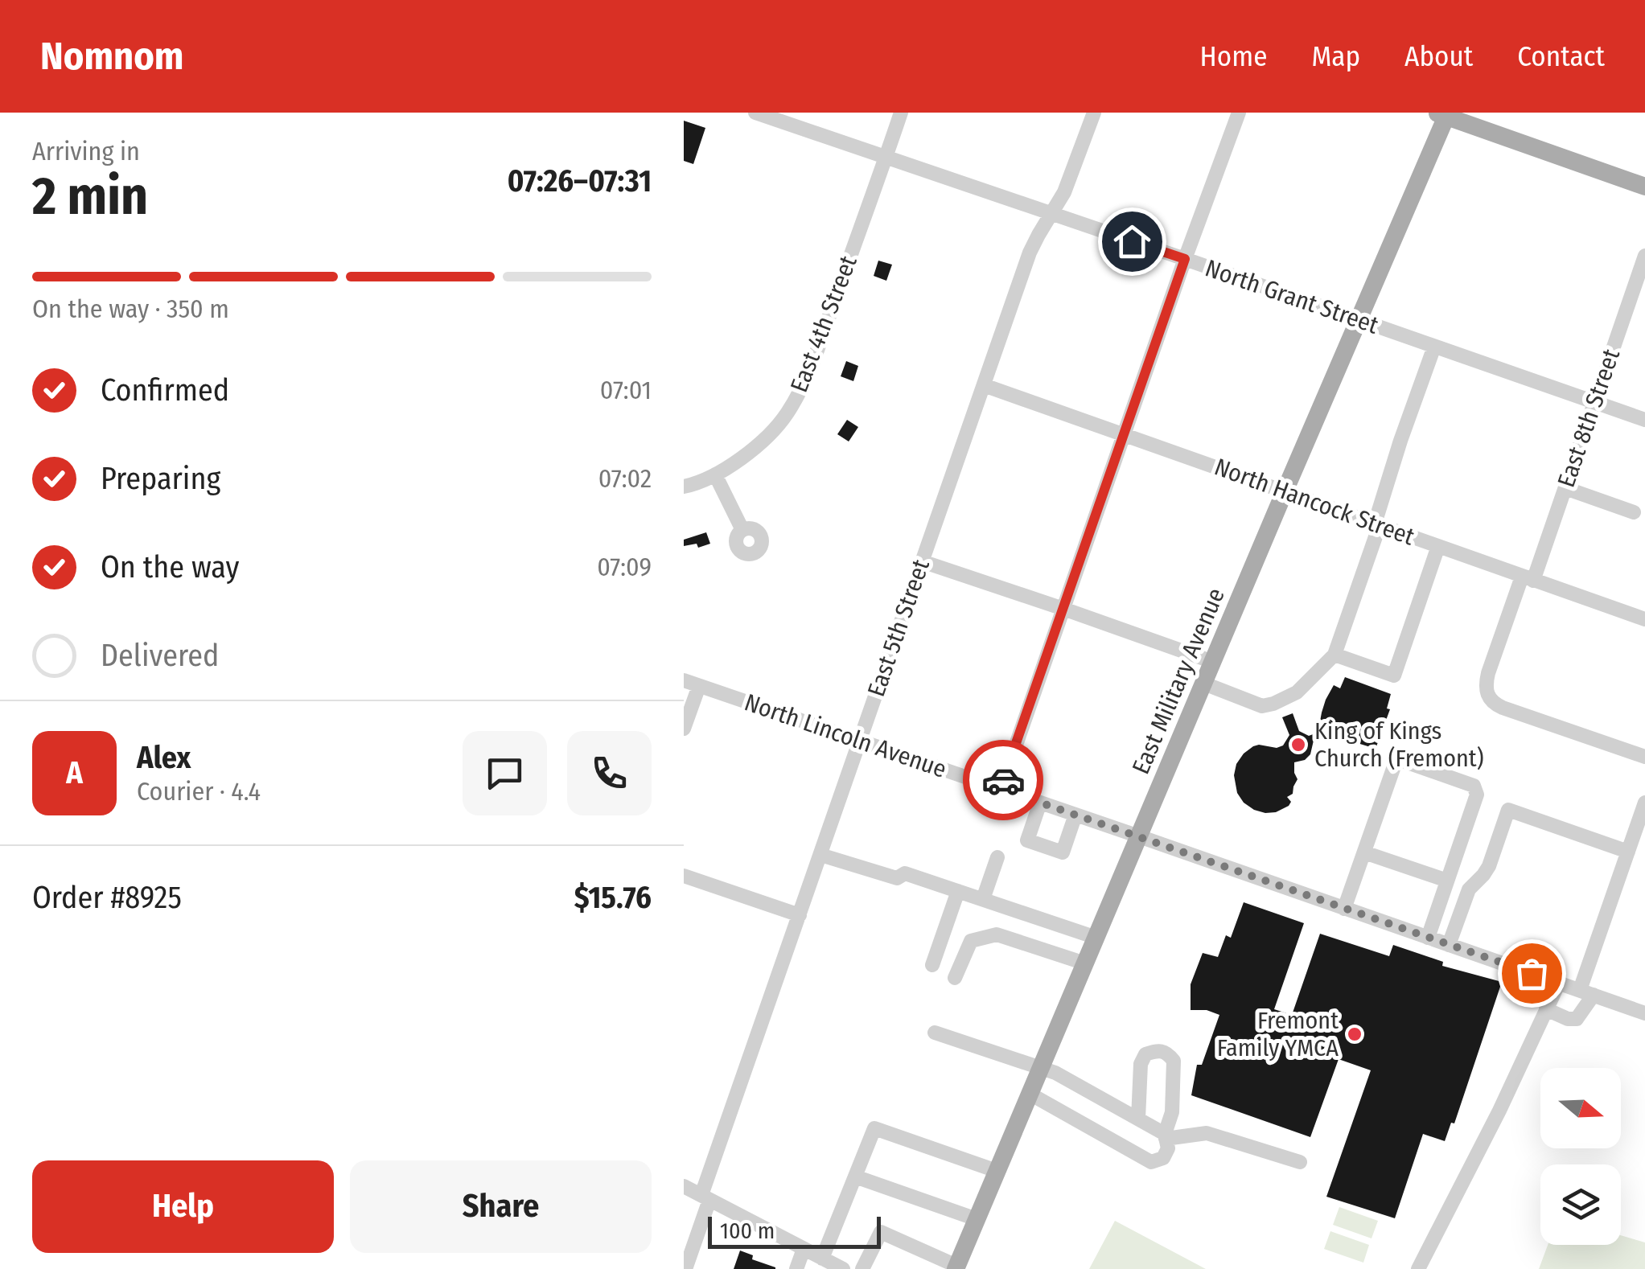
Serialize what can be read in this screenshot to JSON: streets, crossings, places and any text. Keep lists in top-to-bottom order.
{
  "streets": {
    "main road": ["East Military Avenue"],
    "street": [
      "North Grant Street",
      "East 4th Street",
      "East 8th Street",
      "North Hancock Street",
      "East 5th Street",
      "North Lincoln Avenue"
    ]
  },
  "crossings": [
    ["North Grant Street", "East 4th Street"],
    ["North Grant Street", "East 8th Street"],
    ["North Grant Street", "East 5th Street"],
    ["North Grant Street", "East Military Avenue"],
    ["East 8th Street", "North Hancock Street"],
    ["North Hancock Street", "East 5th Street"],
    ["North Hancock Street", "East Military Avenue"],
    ["East 5th Street", "North Lincoln Avenue"],
    ["East Military Avenue", "North Lincoln Avenue"]
  ],
  "places": ["King of Kings Church (Fremont)", "Fremont Family YMCA"],
  "scale_bar": "100 m",
  "north": "right",
  "page": {
    "header": "Nomnom",
    "nav": [
      "Home",
      "Map",
      "About",
      "Contact"
    ],
    "heading": ["2 min", "Arriving in", "07:26–07:31"],
    "panel": [
      "Alex",
      "Courier · 4.4",
      "Order #8925",
      "$15.76"
    ],
    "bar": "On the way · 350 m",
    "list": [
      ["Confirmed", "07:01"],
      ["Preparing", "07:02"],
      ["On the way", "07:09"],
      "Delivered"
    ],
    "round": "A",
    "buttons": ["Help", "Share"],
    "scale": "100 m"
  }
}
